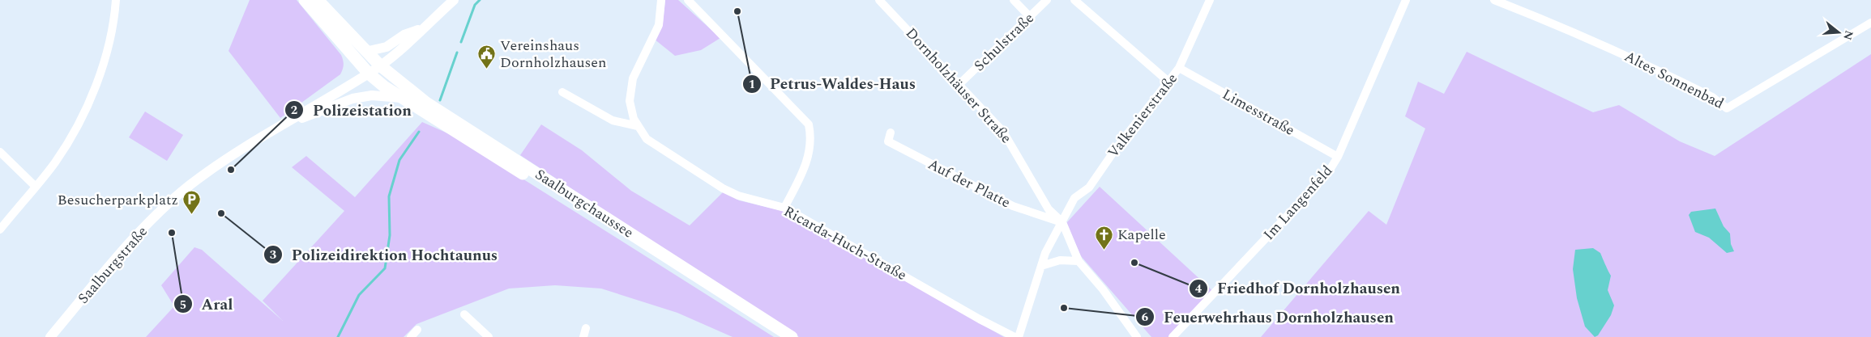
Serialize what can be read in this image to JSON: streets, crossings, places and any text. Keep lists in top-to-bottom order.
{
  "streets": {
    "main road": ["Saalburgchaussee"],
    "street": [
      "Schulstraße",
      "Altes Sonnenbad",
      "Dornholzhäuser Straße",
      "Limesstraße",
      "Valkenierstraße",
      "Auf der Platte",
      "Im Langenfeld",
      "Ricarda-Huch-Straße",
      "Saalburgstraße"
    ]
  },
  "crossings": [
    ["Schulstraße", "Dornholzhäuser Straße"],
    ["Dornholzhäuser Straße", "Valkenierstraße"],
    ["Dornholzhäuser Straße", "Auf der Platte"],
    ["Limesstraße", "Valkenierstraße"],
    ["Limesstraße", "Im Langenfeld"],
    ["Valkenierstraße", "Auf der Platte"],
    ["Saalburgchaussee", "Saalburgstraße"]
  ],
  "places": {
    "other": [
      "Petrus-Waldes-Haus",
      "Polizeistation",
      "Polizeidirektion Hochtaunus",
      "Aral",
      "Friedhof Dornholzhausen",
      "Feuerwehrhaus Dornholzhausen"
    ],
    "public building": ["Vereinshaus Dornholzhausen"],
    "parking": ["Besucherparkplatz"],
    "church": ["Kapelle"]
  },
  "north": "right"
}
